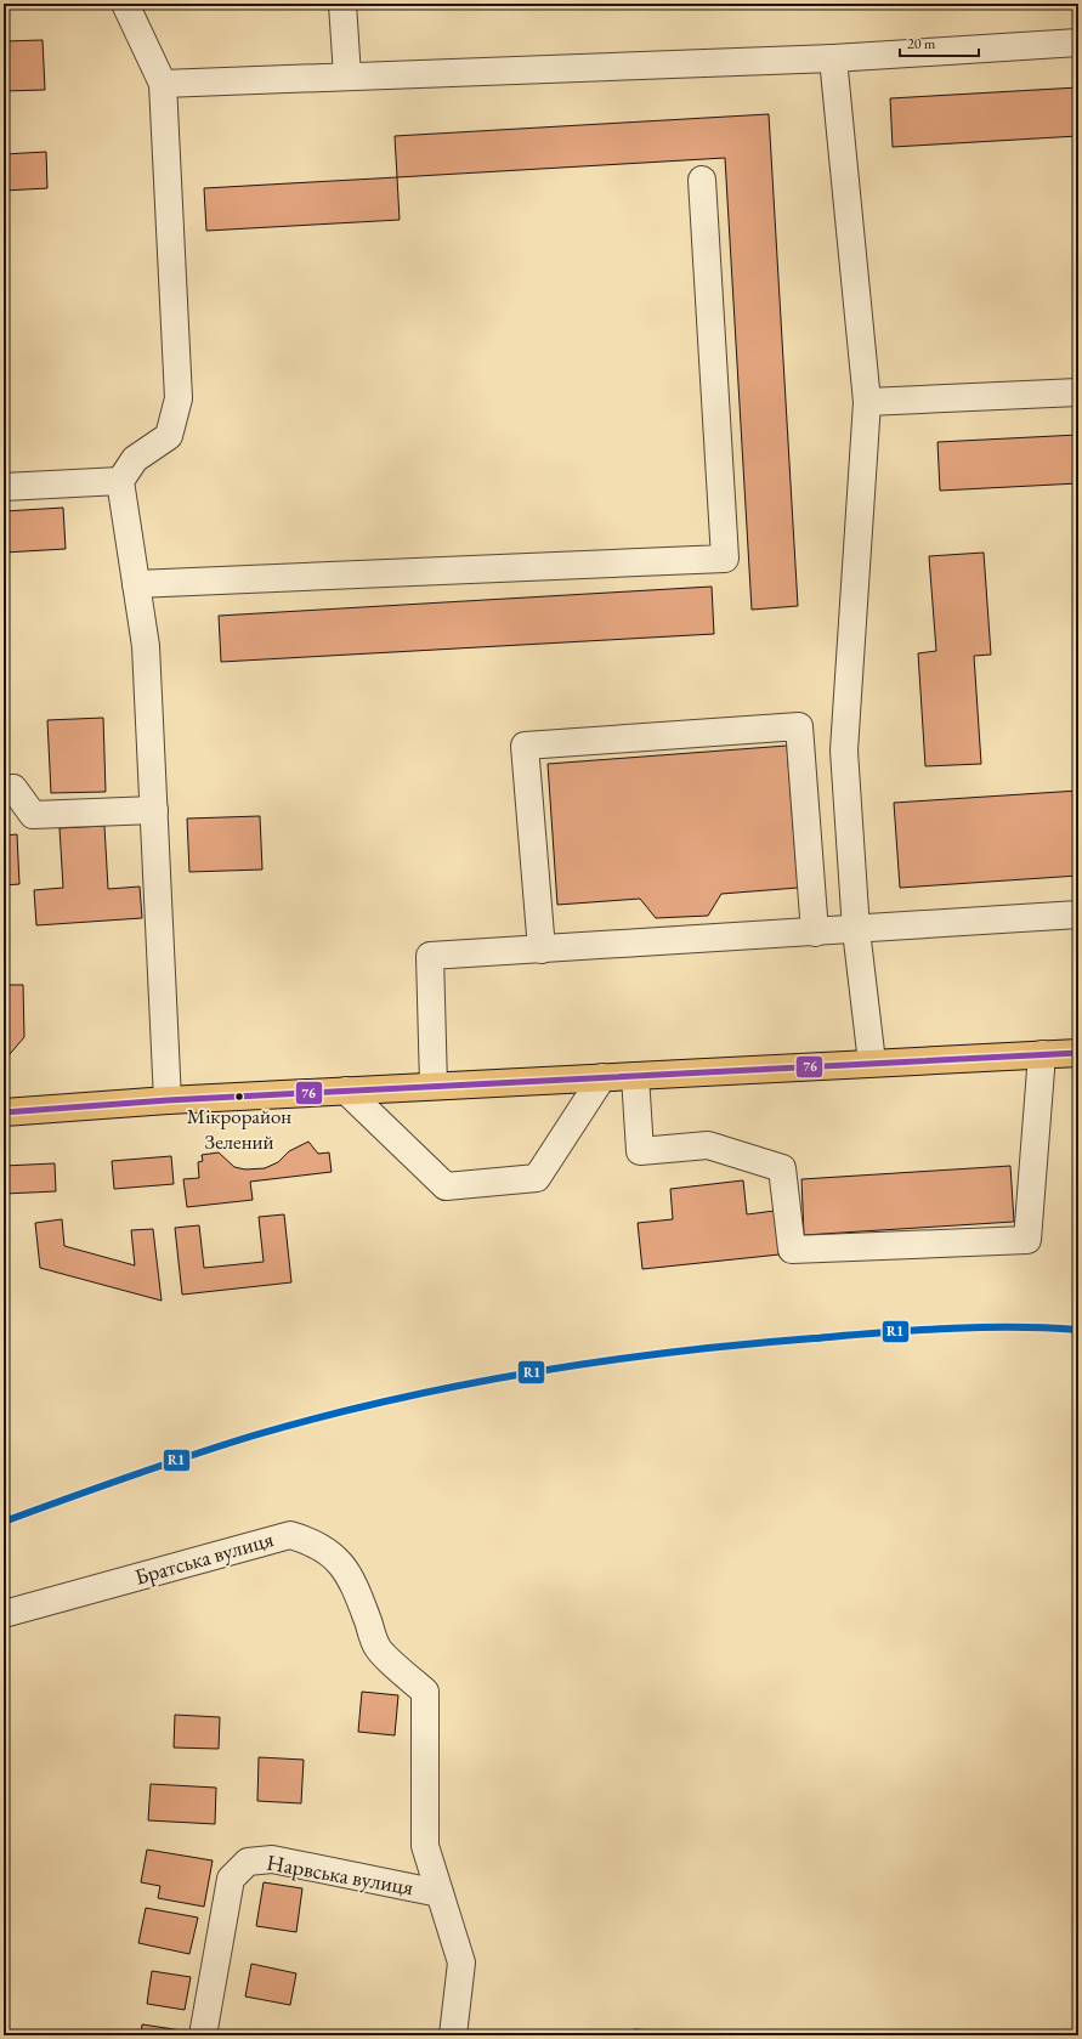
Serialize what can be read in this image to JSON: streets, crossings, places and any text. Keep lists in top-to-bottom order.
{
  "streets": {
    "lane": ["Братська вулиця", "Нарвська вулиця"]
  },
  "crossings": [
    ["Братська вулиця", "Нарвська вулиця"]
  ],
  "places": ["Мікрорайон Зелений"],
  "lines": ["transit line 76", "transit line R1"],
  "scale_bar": "20 m"
}
